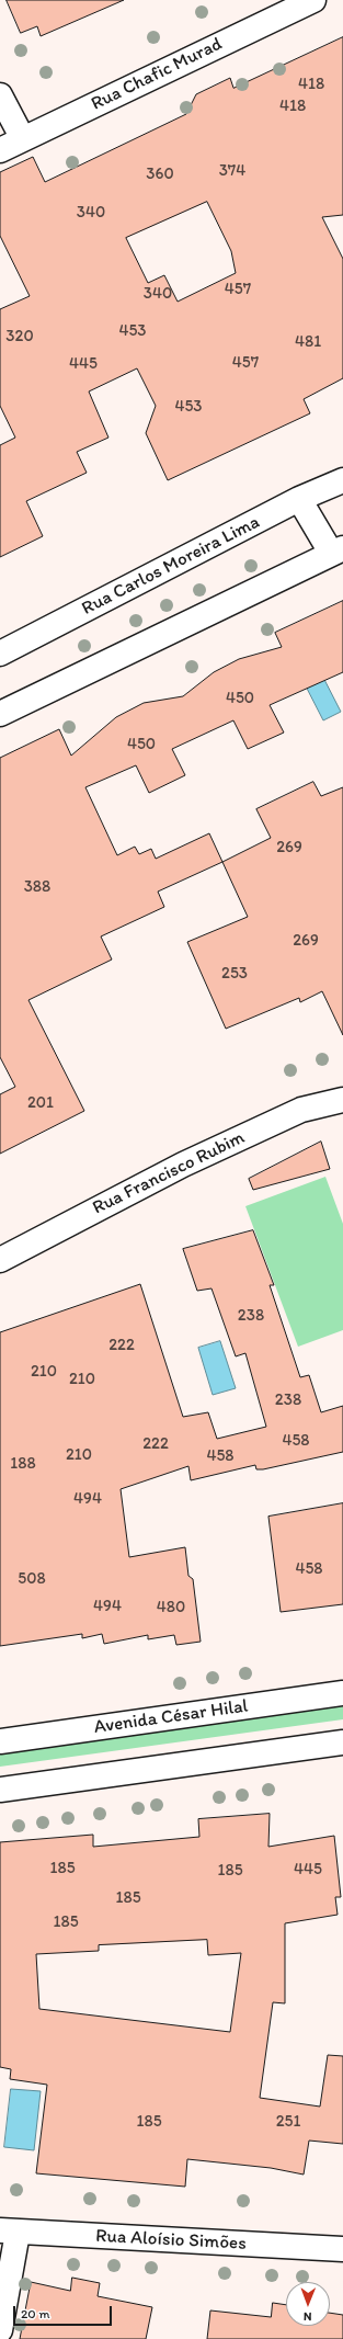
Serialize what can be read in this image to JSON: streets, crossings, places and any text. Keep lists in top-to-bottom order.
{
  "streets": {
    "street": [
      "Rua Chafic Murad",
      "Rua Carlos Moreira Lima",
      "Rua Francisco Rubim",
      "Avenida César Hilal",
      "Rua Aloísio Simões"
    ]
  },
  "house_numbers": [
    "418",
    "418",
    "374",
    "360",
    "340",
    "457",
    "340",
    "453",
    "320",
    "481",
    "457",
    "445",
    "453",
    "450",
    "450",
    "269",
    "388",
    "269",
    "253",
    "201",
    "238",
    "222",
    "210",
    "210",
    "238",
    "458",
    "222",
    "210",
    "458",
    "188",
    "494",
    "458",
    "508",
    "494",
    "480",
    "185",
    "445",
    "185",
    "185",
    "185",
    "185",
    "251"
  ],
  "scale_bar": "20 m",
  "north": "bottom"
}
